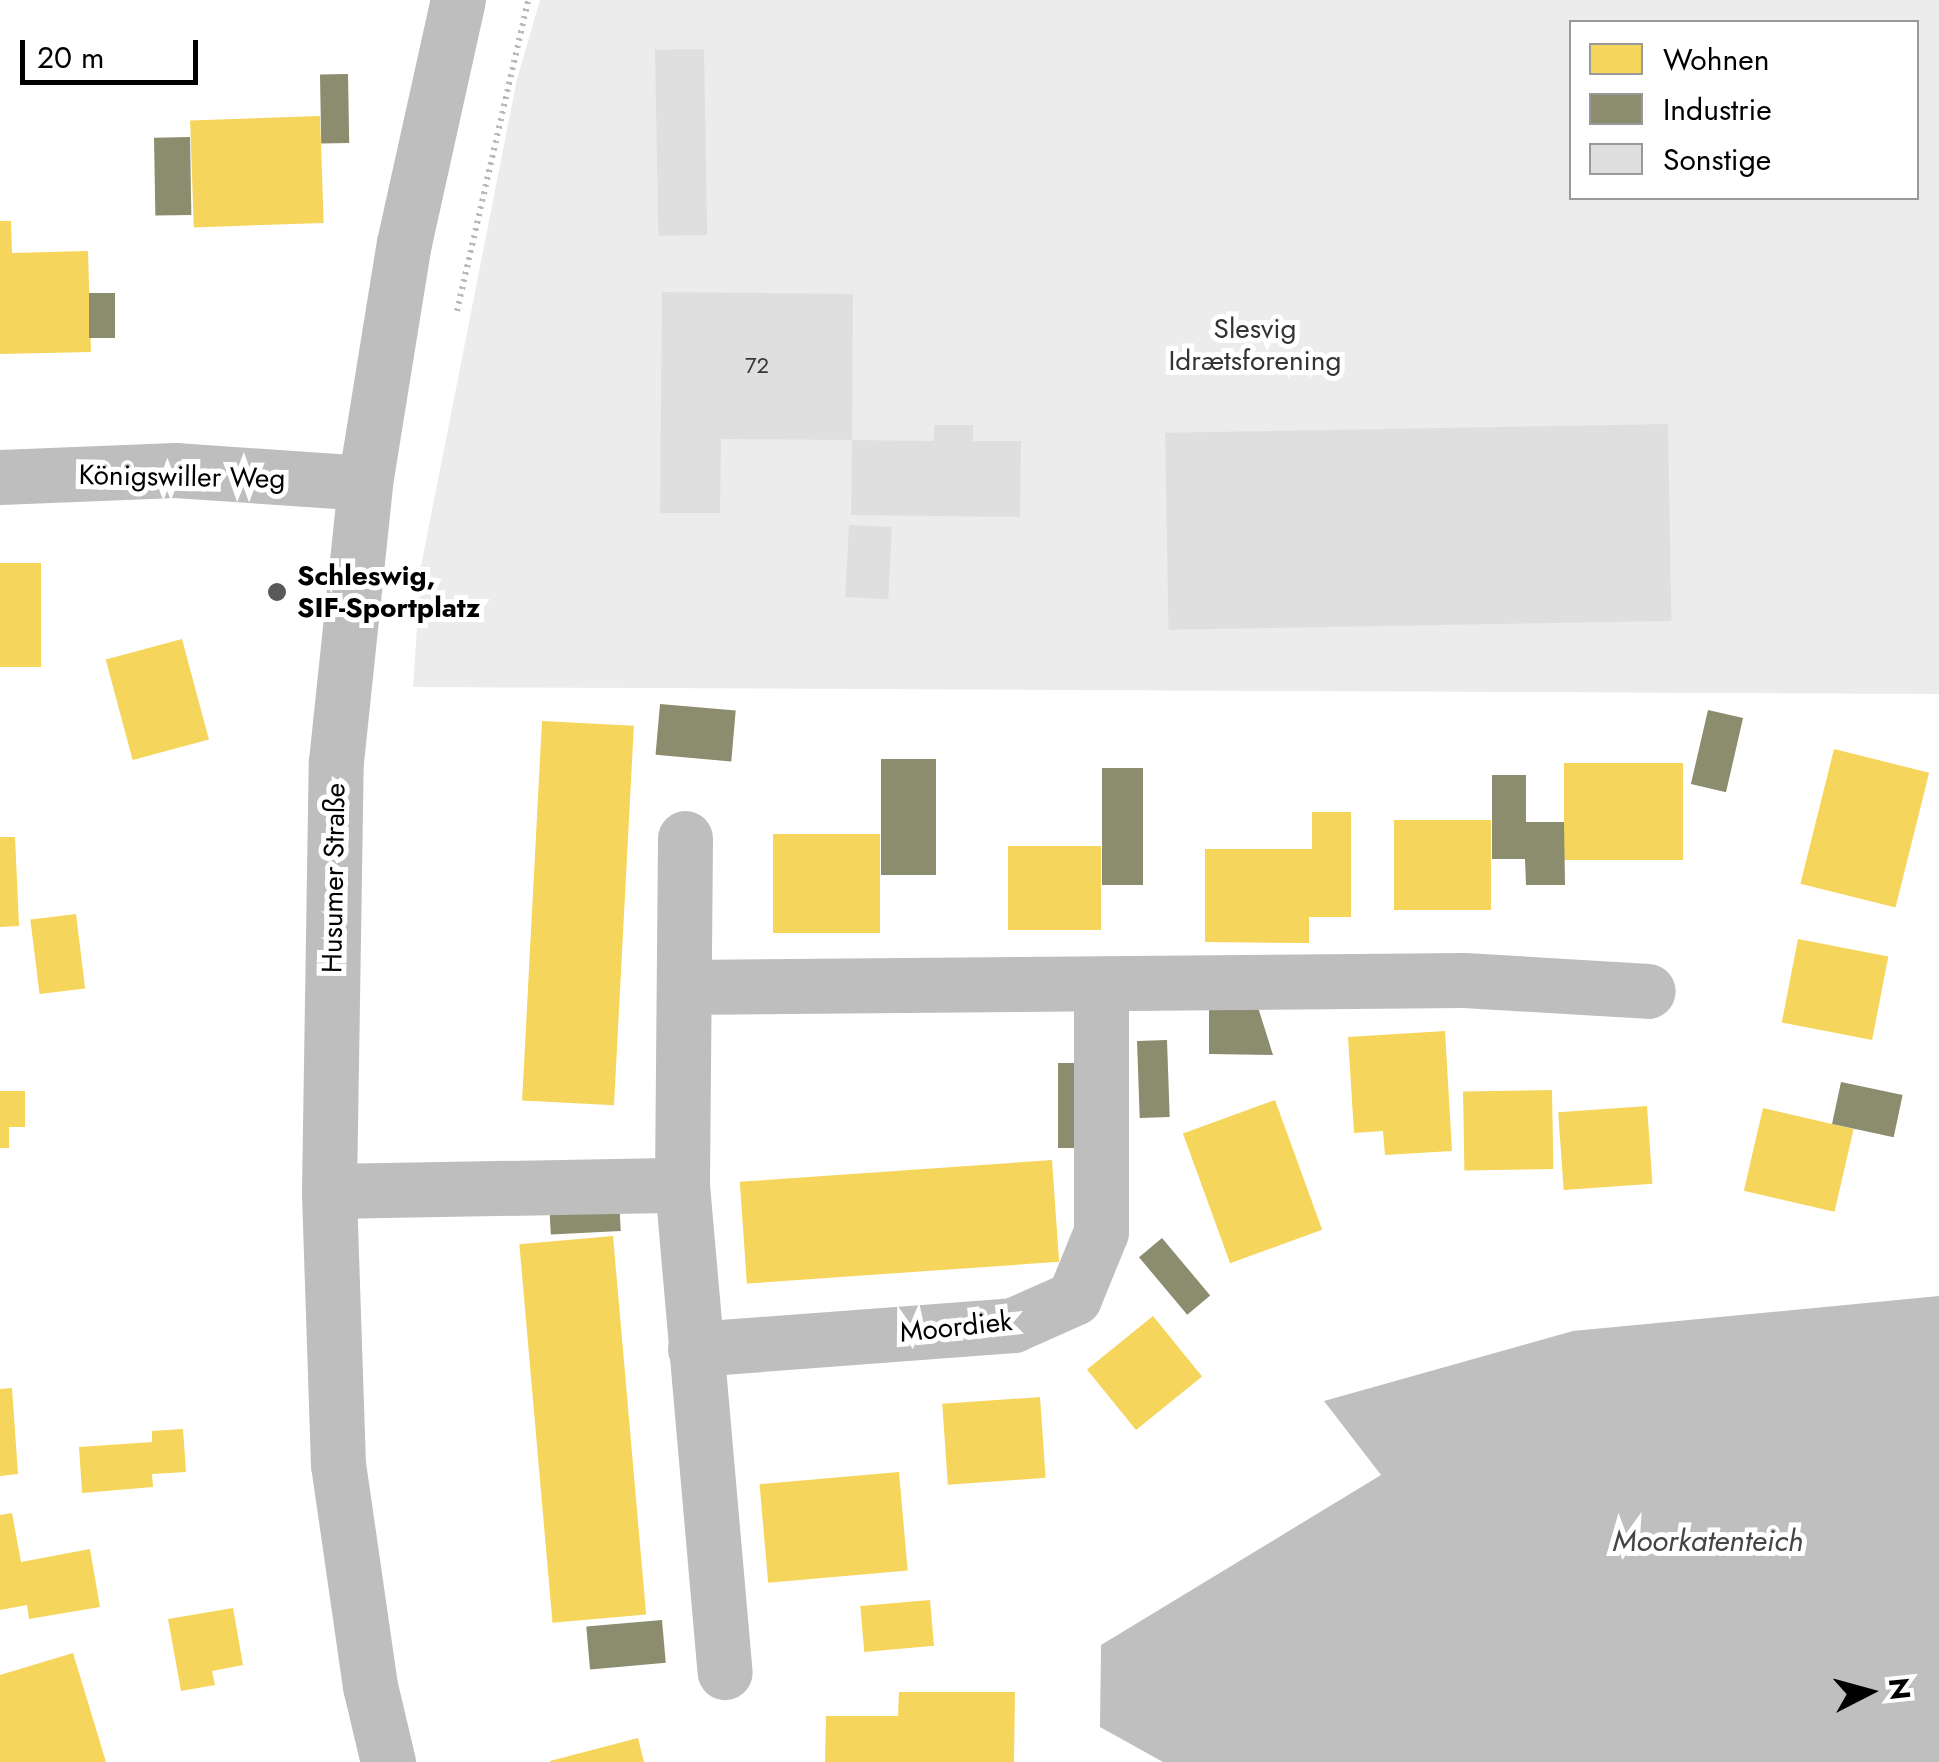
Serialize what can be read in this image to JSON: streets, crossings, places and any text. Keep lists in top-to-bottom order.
{
  "streets": {
    "street": ["Königswiller Weg", "Husumer Straße", "Moordiek"]
  },
  "crossings": [
    ["Königswiller Weg", "Husumer Straße"]
  ],
  "water": ["Moorkatenteich"],
  "parks": ["Slesvig Idrætsforening"],
  "places": ["Schleswig, SIF-Sportplatz"],
  "house_numbers": ["72"],
  "legend": ["Wohnen", "Industrie", "Sonstige"],
  "scale_bar": "20 m",
  "north": "right"
}
